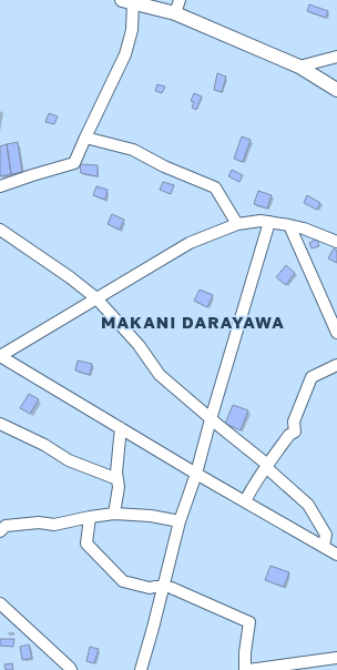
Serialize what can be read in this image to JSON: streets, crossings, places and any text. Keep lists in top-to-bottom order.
{
  "districts": ["MAKANI DARAYAWA"]
}
